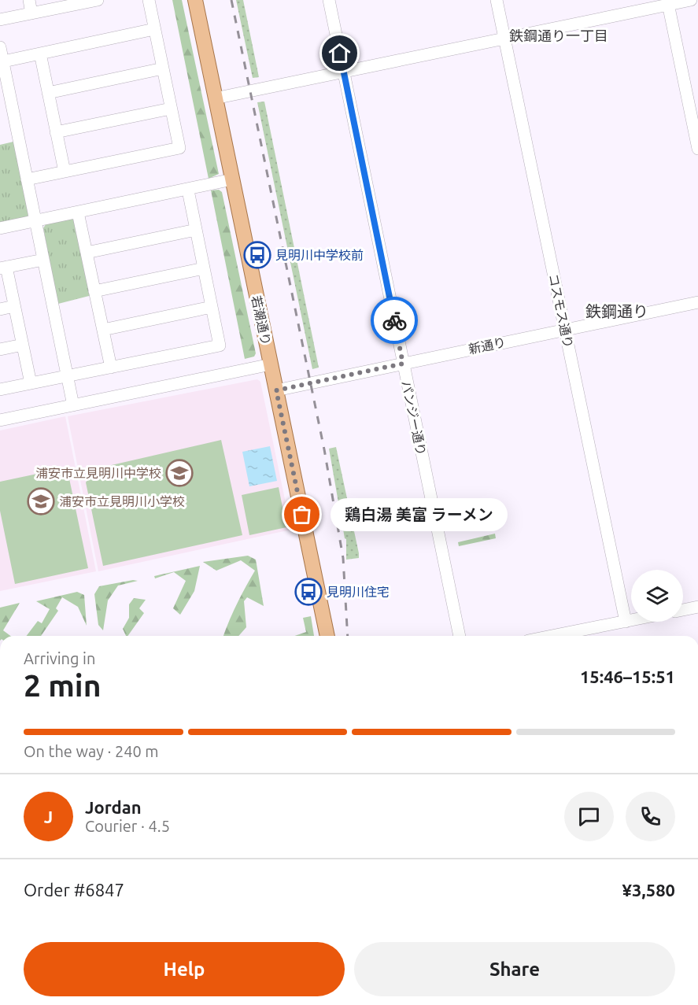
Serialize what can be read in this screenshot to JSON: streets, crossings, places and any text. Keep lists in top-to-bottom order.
{
  "streets": {
    "main road": ["若潮通り"],
    "street": ["コスモス通り", "新通り", "パンジー通り"]
  },
  "crossings": [
    ["コスモス通り", "新通り"],
    ["若潮通り", "新通り"],
    ["新通り", "パンジー通り"]
  ],
  "districts": ["鉄鋼通り一丁目", "鉄鋼通り"],
  "places": {
    "bus stop": ["見明川中学校前", "見明川住宅"],
    "school or university": ["浦安市立見明川中学校", "浦安市立見明川小学校"],
    "other": ["鶏白湯 美富 ラーメン"]
  },
  "page": {
    "bubble": "鶏白湯 美富 ラーメン",
    "heading": ["2 min", "Arriving in", "15:46–15:51"],
    "panel": [
      "Jordan",
      "Courier · 4.5",
      "Order #6847",
      "¥3,580"
    ],
    "bar": "On the way · 240 m",
    "round": "J",
    "buttons": ["Help", "Share"]
  }
}
